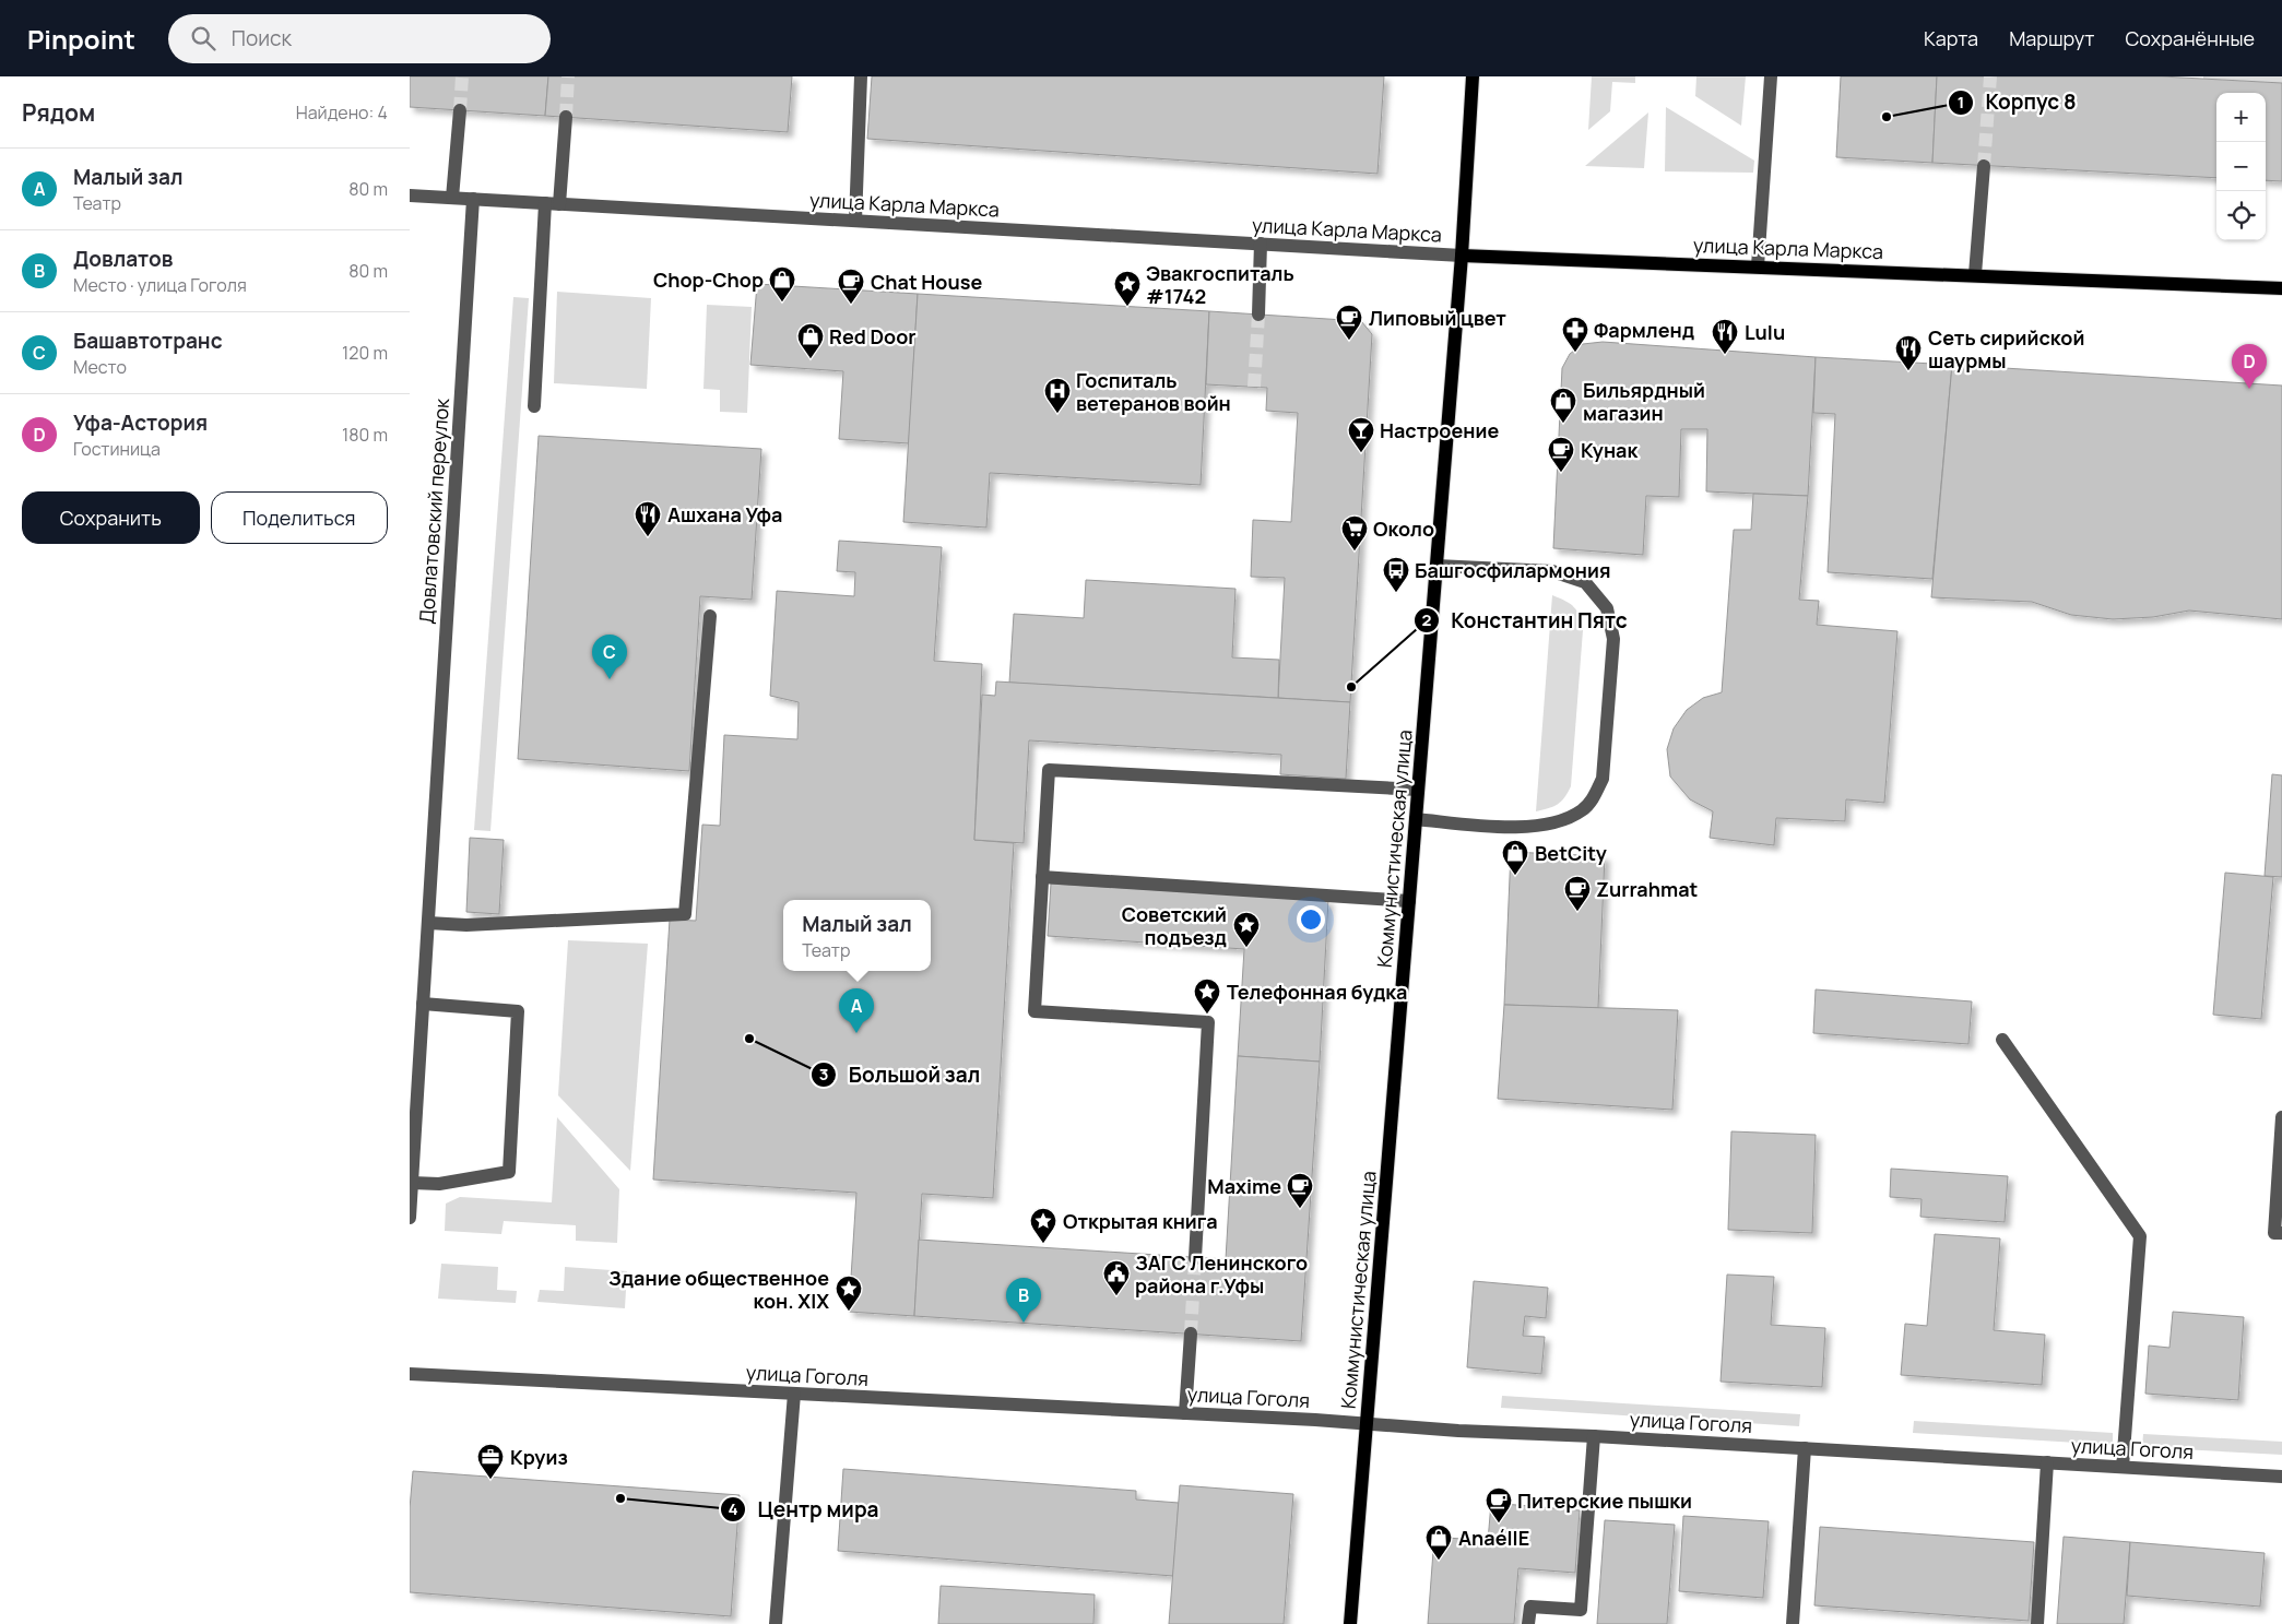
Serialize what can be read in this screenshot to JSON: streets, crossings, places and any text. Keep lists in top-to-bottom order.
{
  "streets": {
    "main road": ["улица Карла Маркса", "Коммунистическая улица"],
    "street": ["Довлатовский переулок", "улица Гоголя"]
  },
  "crossings": [
    ["улица Карла Маркса", "Довлатовский переулок"],
    ["улица Карла Маркса", "Коммунистическая улица"],
    ["Коммунистическая улица", "улица Гоголя"]
  ],
  "places": {
    "other": [
      "Корпус 8",
      "Константин Пятс",
      "Большой зал",
      "Центр мира"
    ],
    "shop": [
      "Chop-Chop",
      "Red Door",
      "Бильярдный магазин",
      "BetCity",
      "AnaéllE"
    ],
    "cafe": [
      "Chat House",
      "Липовый цвет",
      "Кунак",
      "Zurrahmat",
      "Maxime",
      "Питерские пышки"
    ],
    "place": [
      "Эвакгоспиталь #1742",
      "Советский подъезд",
      "Телефонная будка",
      "Открытая книга",
      "Здание общественное кон. XIX"
    ],
    "pharmacy": ["Фармленд"],
    "restaurant": ["Lulu", "Сеть сирийской шаурмы", "Ашхана Уфа"],
    "hospital": ["Госпиталь ветеранов войн"],
    "bar": ["Настроение"],
    "supermarket": ["Около"],
    "bus stop": ["Башгосфилармония"],
    "public building": ["ЗАГС Ленинского района г.Уфы"],
    "office": ["Круиз"]
  },
  "page": {
    "header": "Pinpoint",
    "search": "Поиск",
    "nav": ["Карта", "Маршрут", "Сохранённые"],
    "heading": ["Рядом", "Найдено: 4"],
    "map_buttons": ["+", "−"],
    "list": [
      {
        "mark": "A",
        "name": "Малый зал",
        "note": "Театр",
        "value": "80 m"
      },
      {
        "mark": "B",
        "name": "Довлатов",
        "note": "Место · улица Гоголя",
        "value": "80 m"
      },
      {
        "mark": "C",
        "name": "Башавтотранс",
        "note": "Место",
        "value": "120 m"
      },
      {
        "mark": "D",
        "name": "Уфа-Астория",
        "note": "Гостиница",
        "value": "180 m"
      }
    ],
    "pins": [
      "D",
      "C",
      "A",
      "B"
    ],
    "buttons": ["Сохранить", "Поделиться"],
    "popup": ["Малый зал", "Театр"]
  }
}
